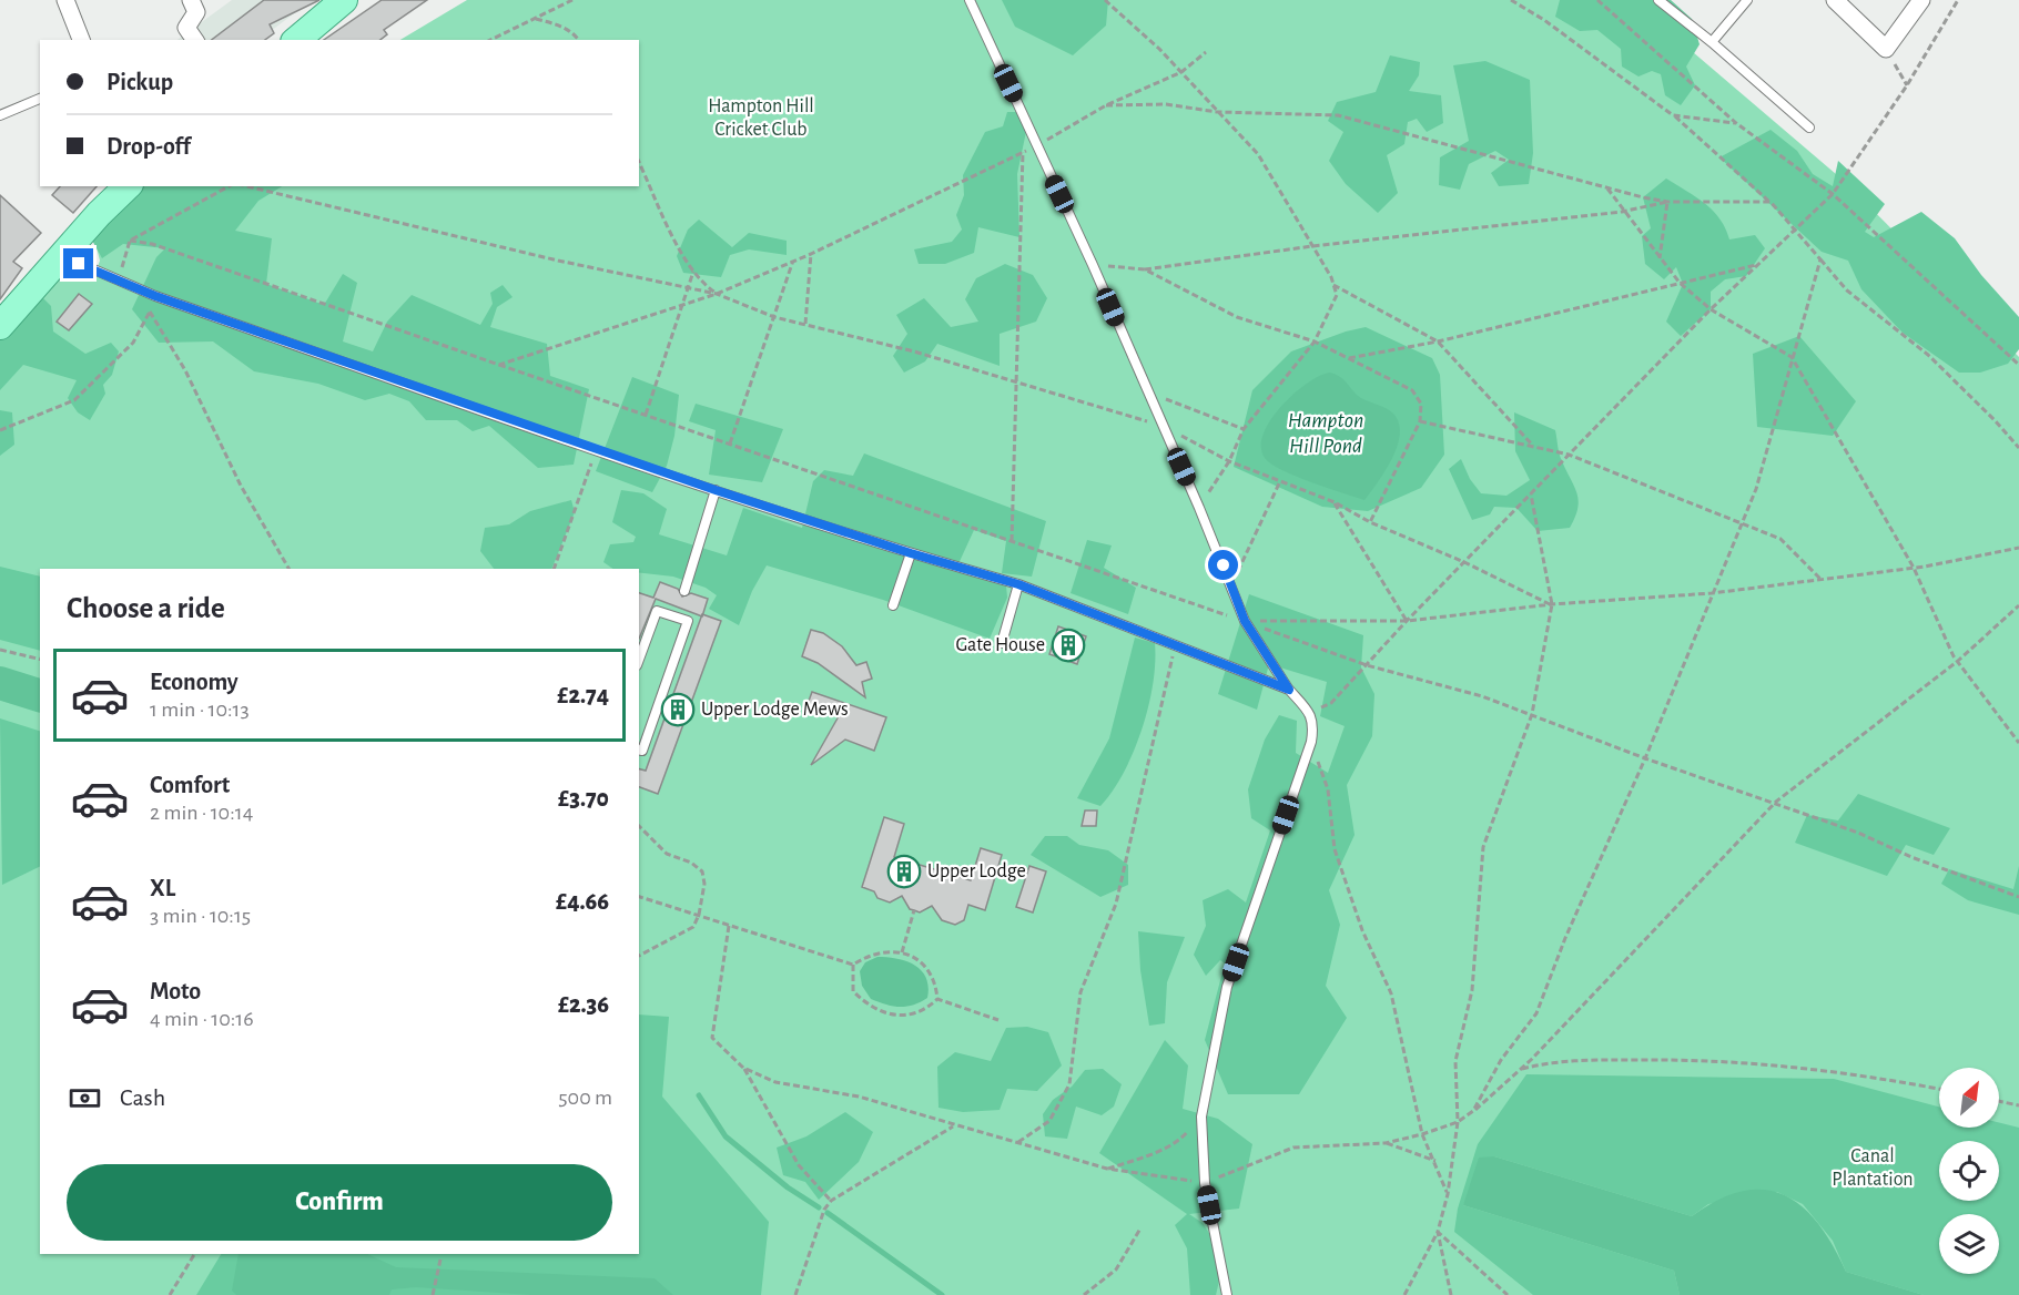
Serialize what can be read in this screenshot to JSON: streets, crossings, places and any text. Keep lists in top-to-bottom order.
{
  "water": ["Hampton Hill Pond"],
  "parks": ["Hampton Hill Cricket Club", "Canal Plantation"],
  "places": {
    "building": ["Gate House", "Upper Lodge Mews", "Upper Lodge"]
  },
  "north": "top right",
  "page": {
    "banner": ["Pickup", "Drop-off"],
    "heading": "Choose a ride",
    "list": [
      {
        "name": "Economy",
        "note": "1 min · 10:13",
        "value": "£2.74"
      },
      {
        "name": "Comfort",
        "note": "2 min · 10:14",
        "value": "£3.70"
      },
      {
        "name": "XL",
        "note": "3 min · 10:15",
        "value": "£4.66"
      },
      {
        "name": "Moto",
        "note": "4 min · 10:16",
        "value": "£2.36"
      }
    ],
    "pay": ["Cash", "500 m"],
    "buttons": "Confirm"
  }
}
